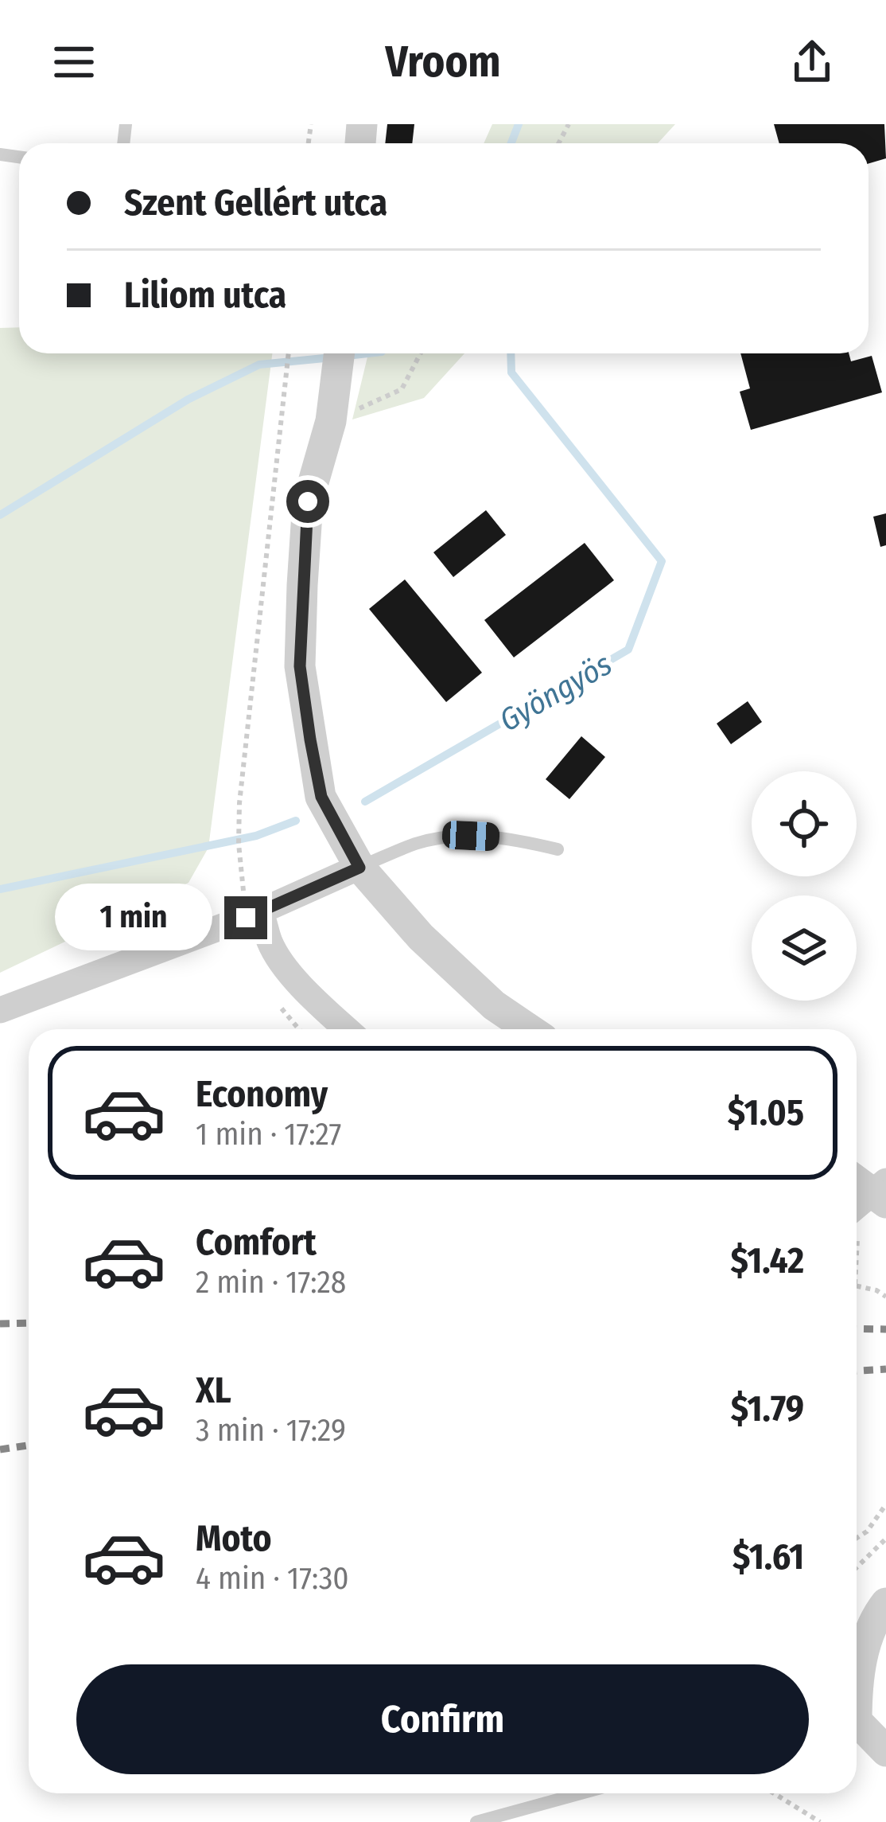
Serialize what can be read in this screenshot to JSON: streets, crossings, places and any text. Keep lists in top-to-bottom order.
{
  "water": ["Gyöngyös"],
  "page": {
    "header": "Vroom",
    "banner": ["Szent Gellért utca", "Liliom utca"],
    "bubble": "1 min",
    "list": [
      {
        "name": "Economy",
        "note": "1 min · 17:27",
        "value": "$1.05"
      },
      {
        "name": "Comfort",
        "note": "2 min · 17:28",
        "value": "$1.42"
      },
      {
        "name": "XL",
        "note": "3 min · 17:29",
        "value": "$1.79"
      },
      {
        "name": "Moto",
        "note": "4 min · 17:30",
        "value": "$1.61"
      }
    ],
    "buttons": "Confirm"
  }
}
